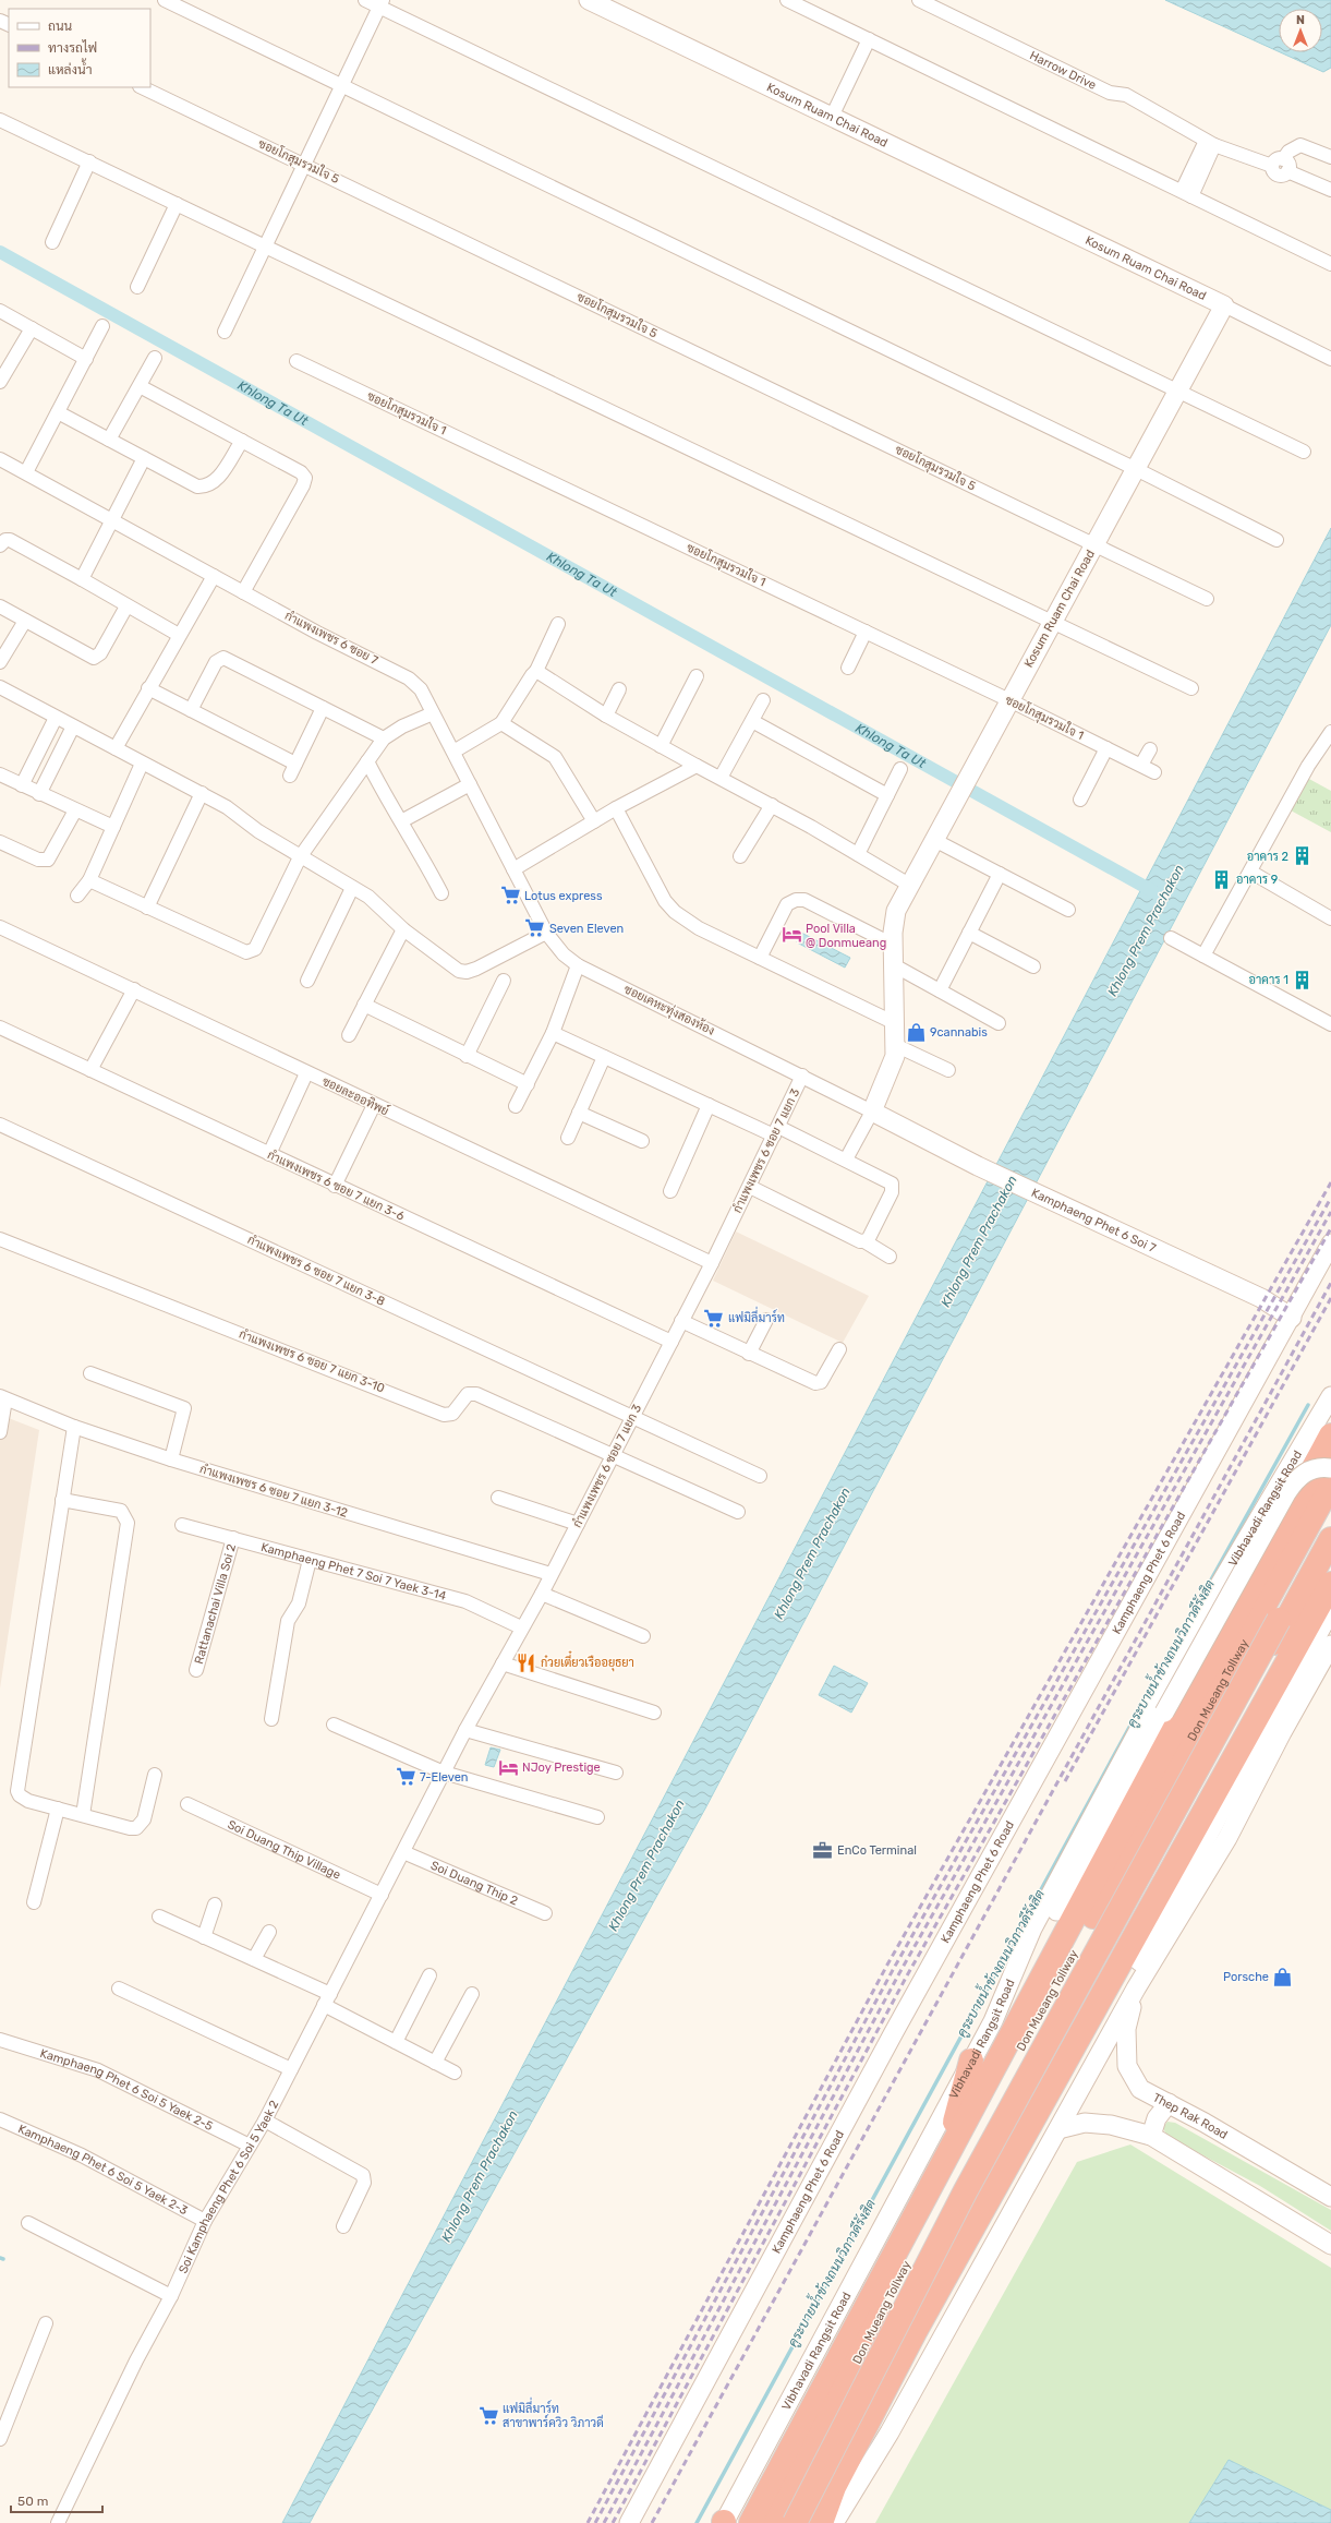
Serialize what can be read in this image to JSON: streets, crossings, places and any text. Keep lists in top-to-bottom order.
{
  "streets": {
    "highway": ["Vibhavadi Rangsit Road", "Don Mueang Tollway"],
    "main road": [
      "Kosum Ruam Chai Road",
      "Kamphaeng Phet 6 Soi 7",
      "Kamphaeng Phet 6 Road",
      "Thep Rak Road"
    ],
    "street": [
      "Harrow Drive",
      "ซอยโกสุมรวมใจ 5",
      "ซอยโกสุมรวมใจ 1",
      "กำแพงเพชร 6 ซอย 7",
      "ซอยเคหะทุ่งสองห้อง",
      "ซอยละออทิพย์",
      "กำแพงเพชร 6 ซอย 7 แยก 3",
      "กำแพงเพชร 6 ซอย 7 แยก 3-6",
      "กำแพงเพชร 6 ซอย 7 แยก 3-8",
      "กำแพงเพชร 6 ซอย 7 แยก 3-10",
      "กำแพงเพชร 6 ซอย 7 แยก 3-12",
      "Kamphaeng Phet 7 Soi 7 Yaek 3-14",
      "Rattanachai Villa Soi 2",
      "Soi Duang Thip Village",
      "Soi Duang Thip 2",
      "Kamphaeng Phet 6 Soi 5 Yaek 2-5",
      "Kamphaeng Phet 6 Soi 5 Yaek 2-3",
      "Soi Kamphaeng Phet 6 Soi 5 Yaek 2"
    ]
  },
  "crossings": [
    ["Kosum Ruam Chai Road", "ซอยโกสุมรวมใจ 5"],
    ["Kosum Ruam Chai Road", "ซอยโกสุมรวมใจ 1"],
    ["Kosum Ruam Chai Road", "Kamphaeng Phet 6 Soi 7"],
    ["กำแพงเพชร 6 ซอย 7", "ซอยเคหะทุ่งสองห้อง"],
    ["ซอยเคหะทุ่งสองห้อง", "กำแพงเพชร 6 ซอย 7 แยก 3"],
    ["ซอยละออทิพย์", "กำแพงเพชร 6 ซอย 7 แยก 3"],
    ["กำแพงเพชร 6 ซอย 7 แยก 3", "กำแพงเพชร 6 ซอย 7 แยก 3-6"],
    ["กำแพงเพชร 6 ซอย 7 แยก 3", "กำแพงเพชร 6 ซอย 7 แยก 3-8"],
    ["กำแพงเพชร 6 ซอย 7 แยก 3", "กำแพงเพชร 6 ซอย 7 แยก 3-10"],
    ["กำแพงเพชร 6 ซอย 7 แยก 3", "กำแพงเพชร 6 ซอย 7 แยก 3-12"],
    ["กำแพงเพชร 6 ซอย 7 แยก 3", "Kamphaeng Phet 7 Soi 7 Yaek 3-14"],
    ["กำแพงเพชร 6 ซอย 7 แยก 3", "Soi Duang Thip 2"],
    ["กำแพงเพชร 6 ซอย 7 แยก 3", "Soi Kamphaeng Phet 6 Soi 5 Yaek 2"],
    ["Kamphaeng Phet 6 Soi 7", "Kamphaeng Phet 6 Road"],
    ["Kamphaeng Phet 7 Soi 7 Yaek 3-14", "Rattanachai Villa Soi 2"],
    ["Soi Duang Thip Village", "Soi Kamphaeng Phet 6 Soi 5 Yaek 2"],
    ["Soi Duang Thip 2", "Soi Kamphaeng Phet 6 Soi 5 Yaek 2"],
    ["Kamphaeng Phet 6 Soi 5 Yaek 2-5", "Soi Kamphaeng Phet 6 Soi 5 Yaek 2"],
    ["Kamphaeng Phet 6 Soi 5 Yaek 2-3", "Soi Kamphaeng Phet 6 Soi 5 Yaek 2"]
  ],
  "water": ["Khlong Ta Ut", "Khlong Prem Prachakon", "คูระบายน้ำข้างถนนวิภาวดีรังสิต"],
  "places": {
    "building": ["อาคาร 2", "อาคาร 9", "อาคาร 1"],
    "supermarket": [
      "Lotus express",
      "Seven Eleven",
      "แฟมิลี่มาร์ท",
      "7-Eleven",
      "แฟมิลี่มาร์ท สาขาพาร์ควิว วิภาวดี"
    ],
    "hotel": ["Pool Villa @ Donmueang", "NJoy Prestige"],
    "shop": ["9cannabis", "Porsche"],
    "restaurant": ["ก๋วยเตี๋ยวเรืออยุธยา"],
    "office": ["EnCo Terminal"]
  },
  "legend": ["ถนน", "ทางรถไฟ", "แหล่งน้ำ"],
  "scale_bar": "50 m",
  "north": "top"
}
